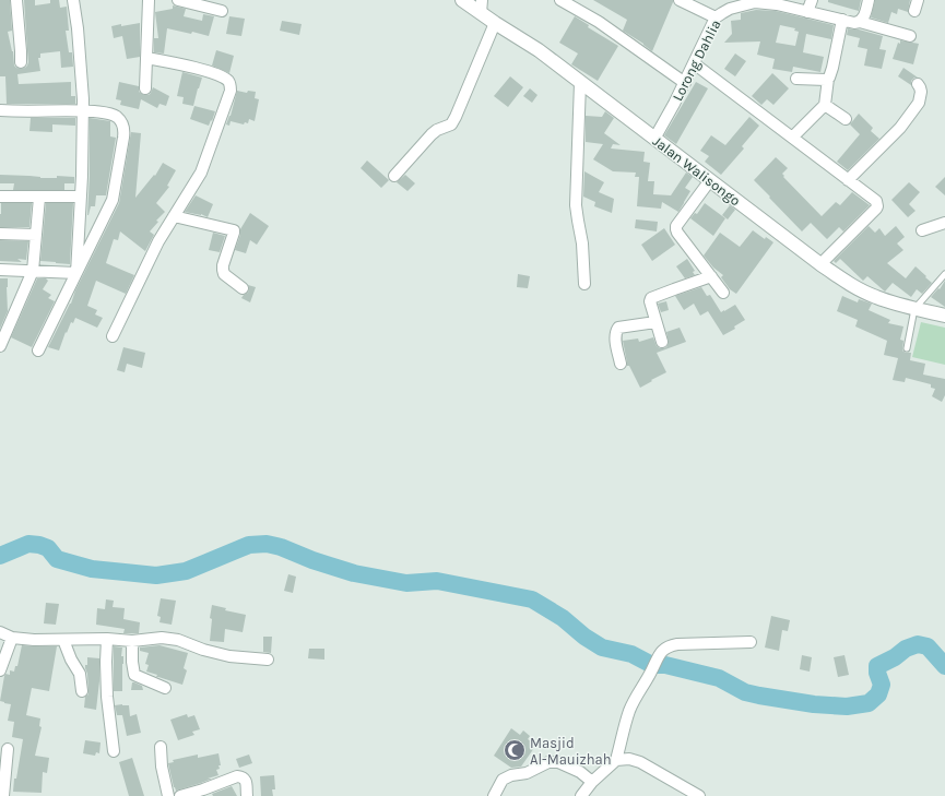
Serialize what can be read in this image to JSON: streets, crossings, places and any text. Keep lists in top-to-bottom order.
{
  "streets": {
    "street": ["Lorong Dahlia", "Jalan Walisongo"]
  },
  "crossings": [
    ["Lorong Dahlia", "Jalan Walisongo"]
  ],
  "places": {
    "mosque": ["Masjid Al-Mauizhah"]
  }
}
